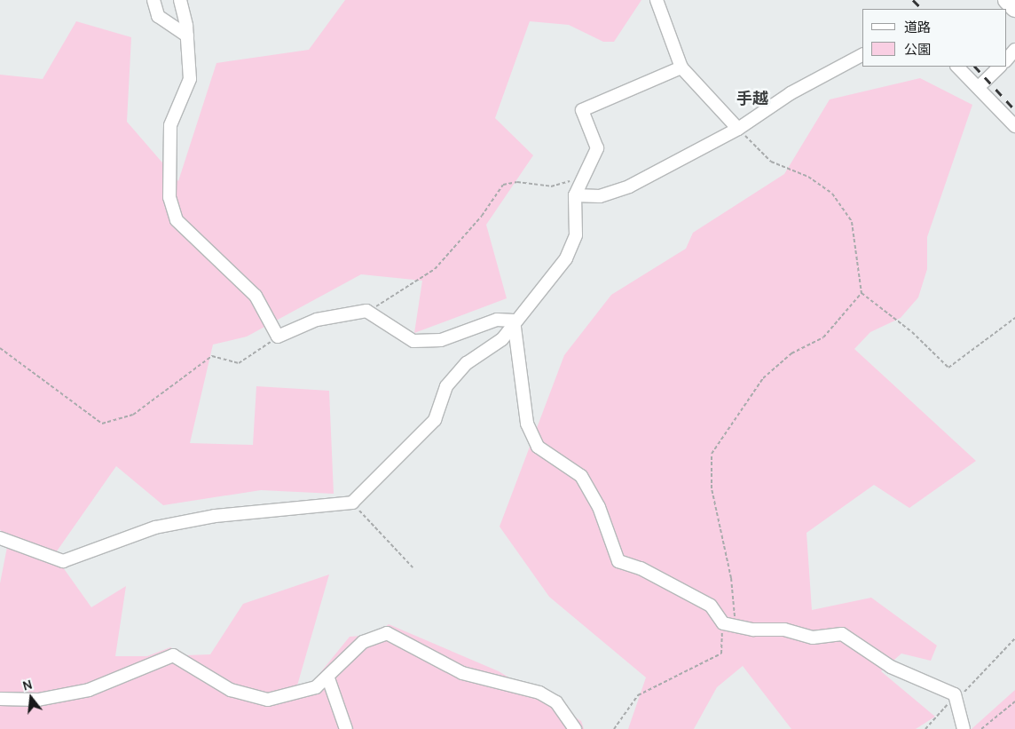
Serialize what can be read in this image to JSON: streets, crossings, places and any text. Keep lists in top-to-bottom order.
{
  "districts": ["手越"],
  "legend": ["道路", "公園"],
  "north": "top"
}
